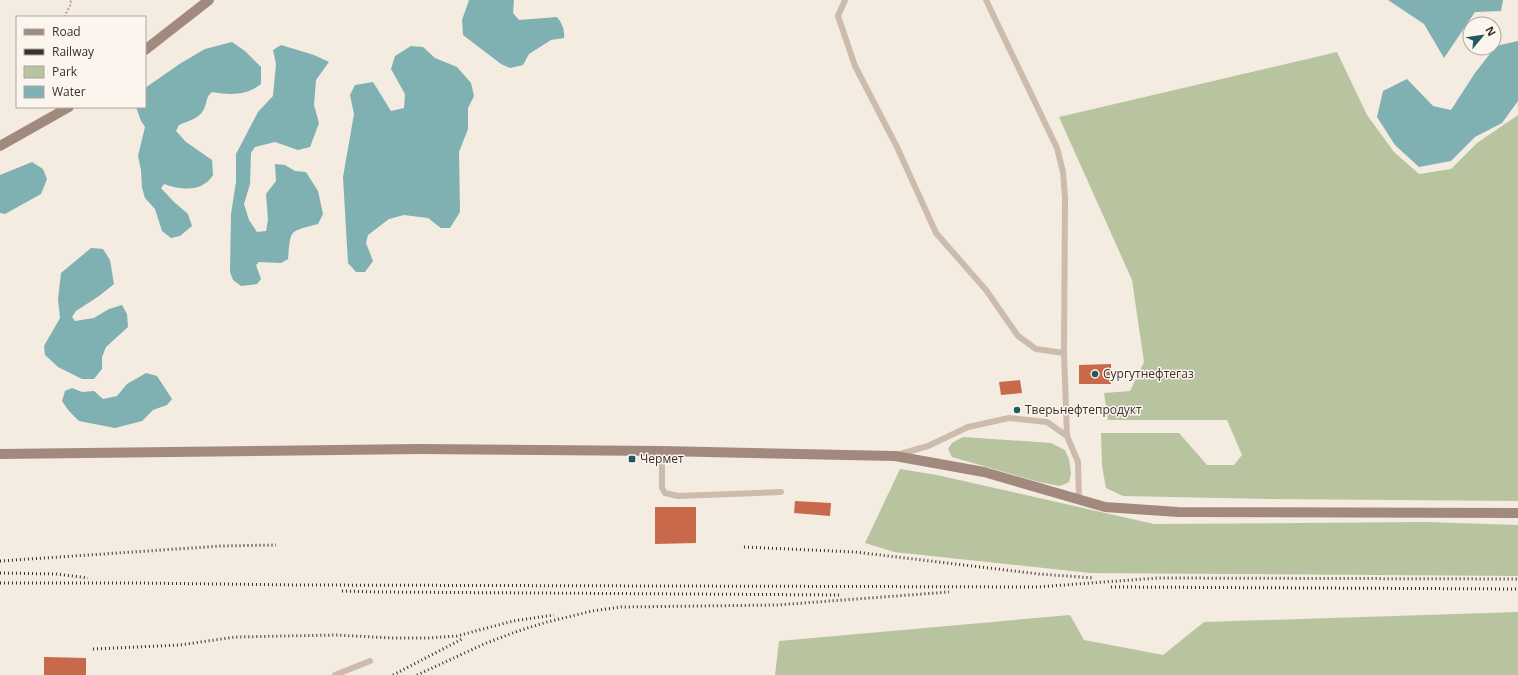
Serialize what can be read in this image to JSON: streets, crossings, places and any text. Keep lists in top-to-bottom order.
{
  "places": {
    "other": ["Сургутнефтегаз", "Тверьнефтепродукт"],
    "transit": ["Чермет"]
  },
  "legend": [
    "Road",
    "Railway",
    "Park",
    "Water"
  ],
  "north": "top right"
}
